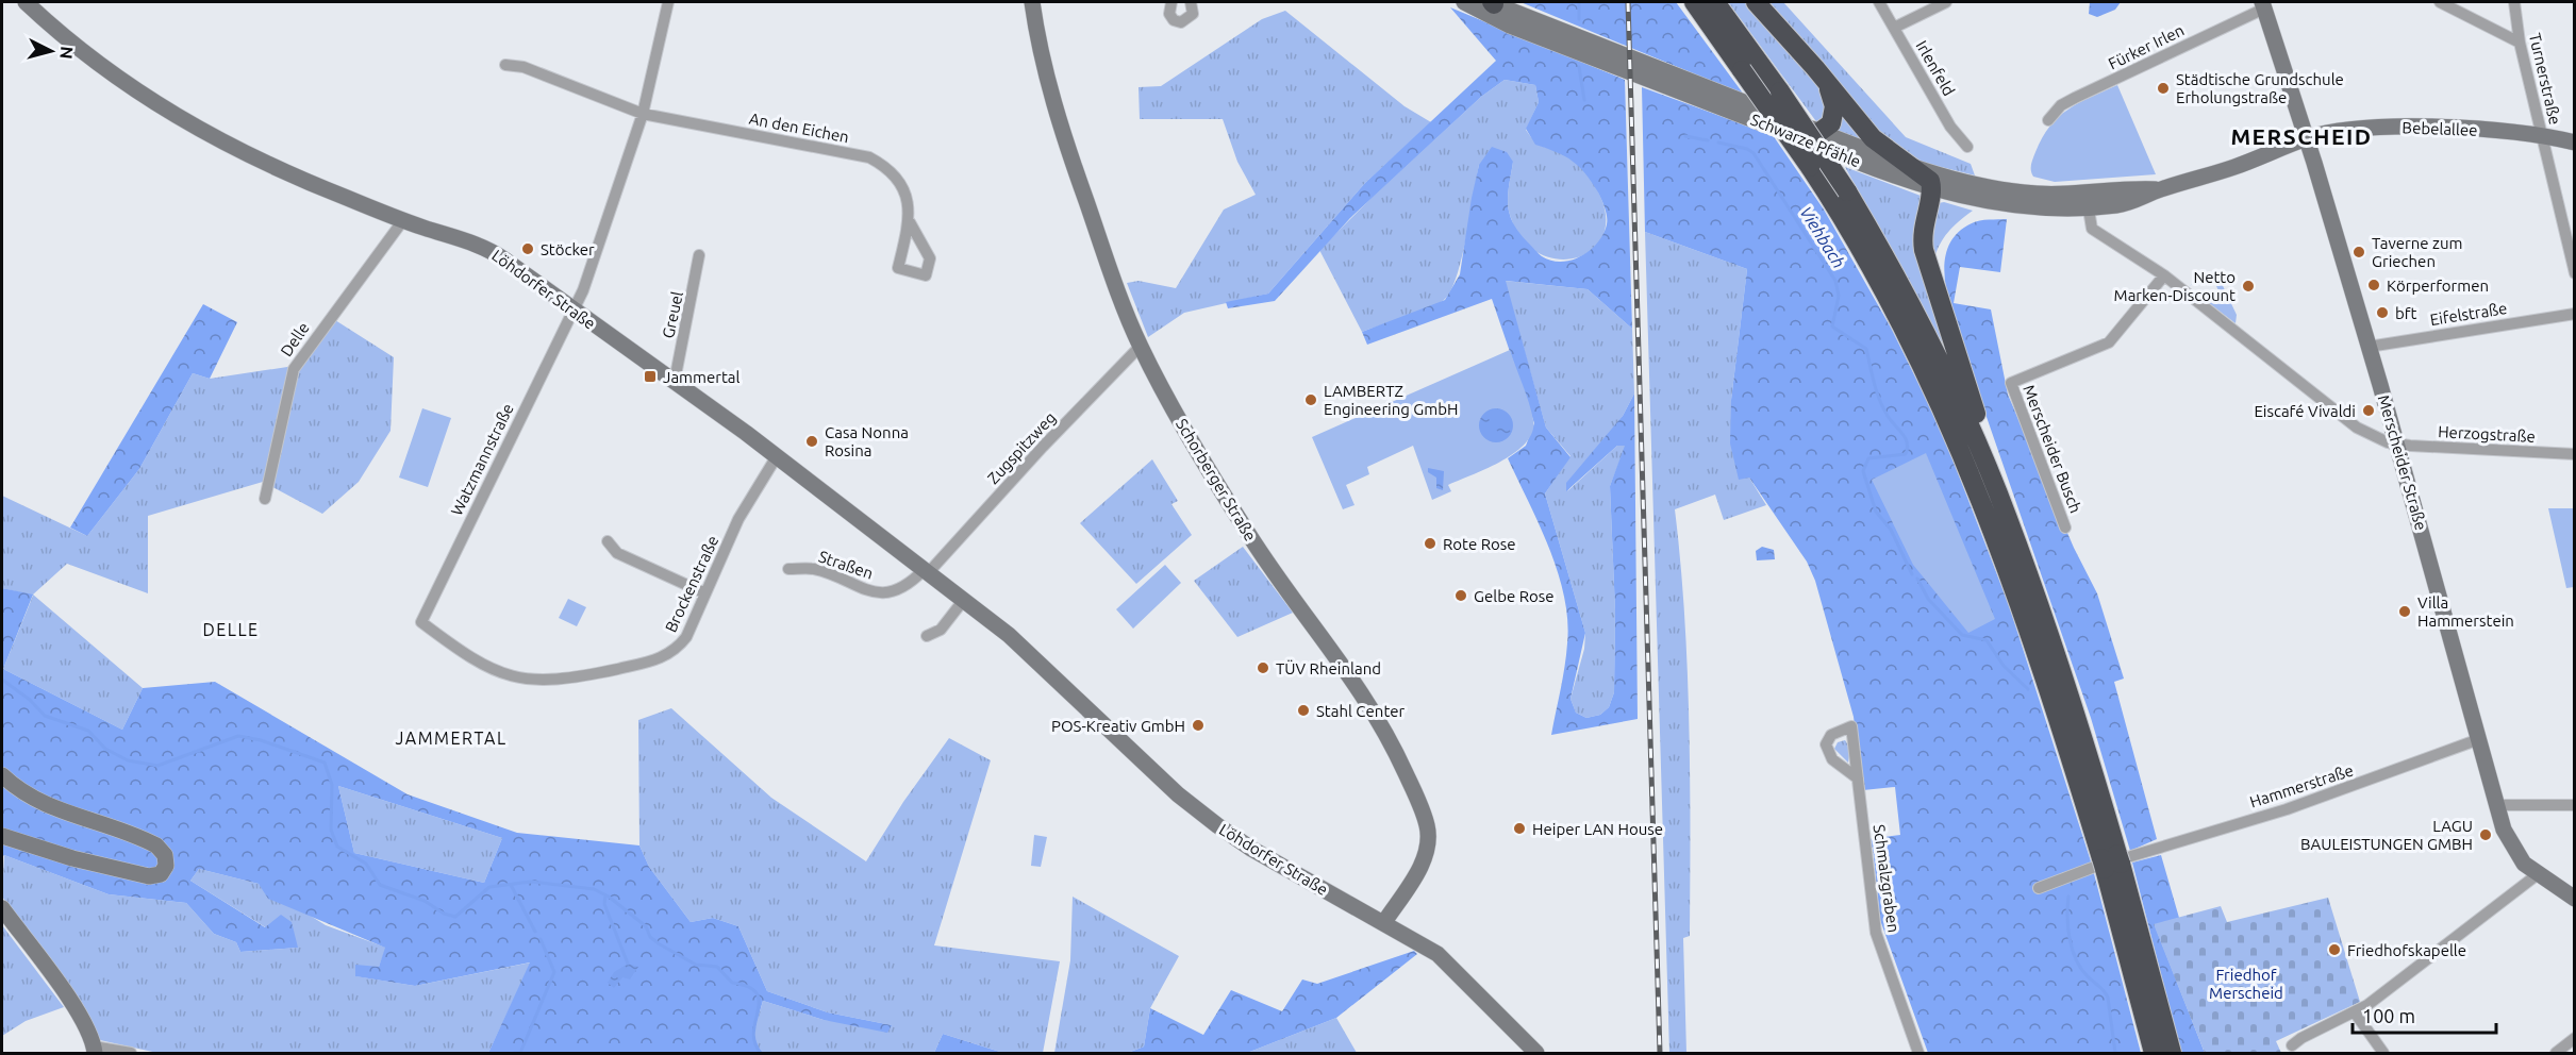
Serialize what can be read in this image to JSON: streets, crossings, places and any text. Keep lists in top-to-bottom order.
{
  "streets": {
    "main road": [
      "Bebelallee",
      "Schwarze Pfähle",
      "Löhdorfer Straße",
      "Merscheider Straße",
      "Schorberger Straße"
    ],
    "street": [
      "Fürker Irlen",
      "Irlenfeld",
      "Turnerstraße",
      "An den Eichen",
      "Eifelstraße",
      "Greuel",
      "Delle",
      "Herzogstraße",
      "Zugspitzweg",
      "Merscheider Busch",
      "Watzmannstraße",
      "Straßen",
      "Brockenstraße",
      "Hammerstraße",
      "Schmalzgraben"
    ]
  },
  "crossings": [
    ["Fürker Irlen", "Merscheider Straße"],
    ["Turnerstraße", "Bebelallee"],
    ["Bebelallee", "Schwarze Pfähle"],
    ["Bebelallee", "Merscheider Straße"],
    ["Schwarze Pfähle", "Merscheider Straße"],
    ["Löhdorfer Straße", "Greuel"],
    ["Löhdorfer Straße", "Delle"],
    ["Löhdorfer Straße", "Zugspitzweg"],
    ["Löhdorfer Straße", "Watzmannstraße"],
    ["Löhdorfer Straße", "Schorberger Straße"],
    ["Löhdorfer Straße", "Straßen"],
    ["Löhdorfer Straße", "Brockenstraße"],
    ["Eifelstraße", "Merscheider Straße"],
    ["Herzogstraße", "Merscheider Straße"],
    ["Zugspitzweg", "Schorberger Straße"],
    ["Zugspitzweg", "Straßen"],
    ["Watzmannstraße", "Brockenstraße"],
    ["Merscheider Straße", "Hammerstraße"]
  ],
  "districts": ["MERSCHEID", "DELLE", "JAMMERTAL"],
  "water": ["Viehbach"],
  "parks": ["Friedhof Merscheid"],
  "places": {
    "other": [
      "Städtische Grundschule Erholungstraße",
      "Stöcker",
      "Taverne zum Griechen",
      "Körperformen",
      "Netto Marken-Discount",
      "bft",
      "LAMBERTZ Engineering GmbH",
      "Eiscafé Vivaldi",
      "Casa Nonna Rosina",
      "Rote Rose",
      "Gelbe Rose",
      "Villa Hammerstein",
      "TÜV Rheinland",
      "Stahl Center",
      "POS-Kreativ GmbH",
      "Heiper LAN House",
      "LAGU BAULEISTUNGEN GMBH",
      "Friedhofskapelle"
    ],
    "transit": ["Jammertal"]
  },
  "scale_bar": "100 m",
  "north": "right"
}
